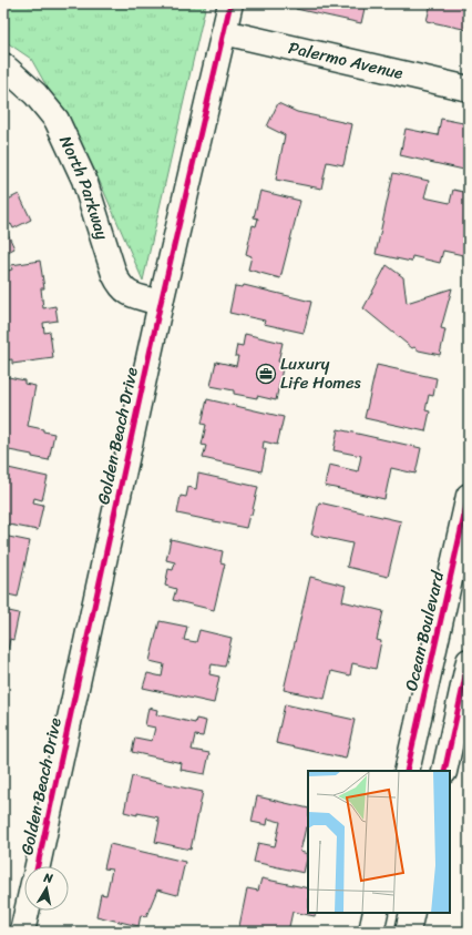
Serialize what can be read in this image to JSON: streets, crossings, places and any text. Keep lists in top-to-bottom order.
{
  "streets": {
    "street": [
      "Palermo Avenue",
      "North Parkway",
      "Golden Beach Drive",
      "Ocean Boulevard"
    ]
  },
  "crossings": [
    ["Palermo Avenue", "Golden Beach Drive"],
    ["North Parkway", "Golden Beach Drive"]
  ],
  "places": {
    "office": ["Luxury Life Homes"]
  },
  "north": "top"
}
